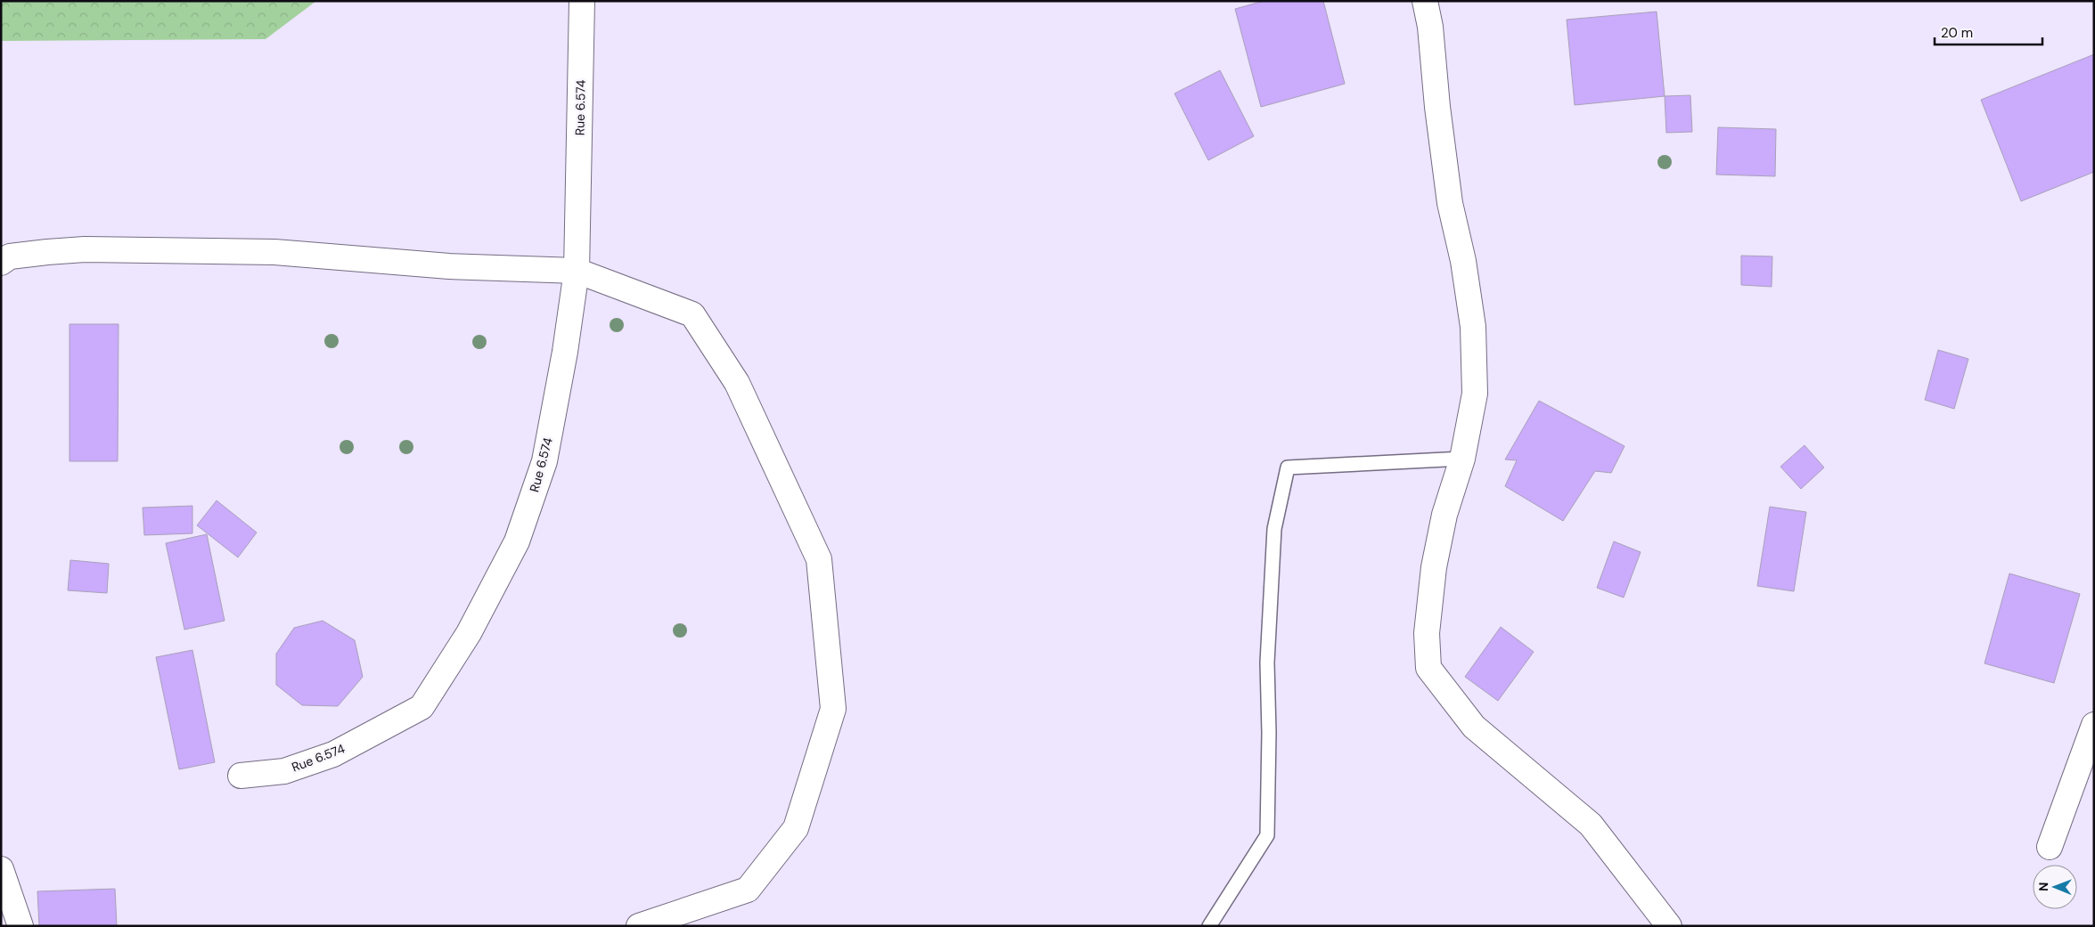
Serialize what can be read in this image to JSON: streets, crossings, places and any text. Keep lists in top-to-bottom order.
{
  "streets": {
    "street": ["Rue 6.574"]
  },
  "scale_bar": "20 m",
  "north": "left"
}
